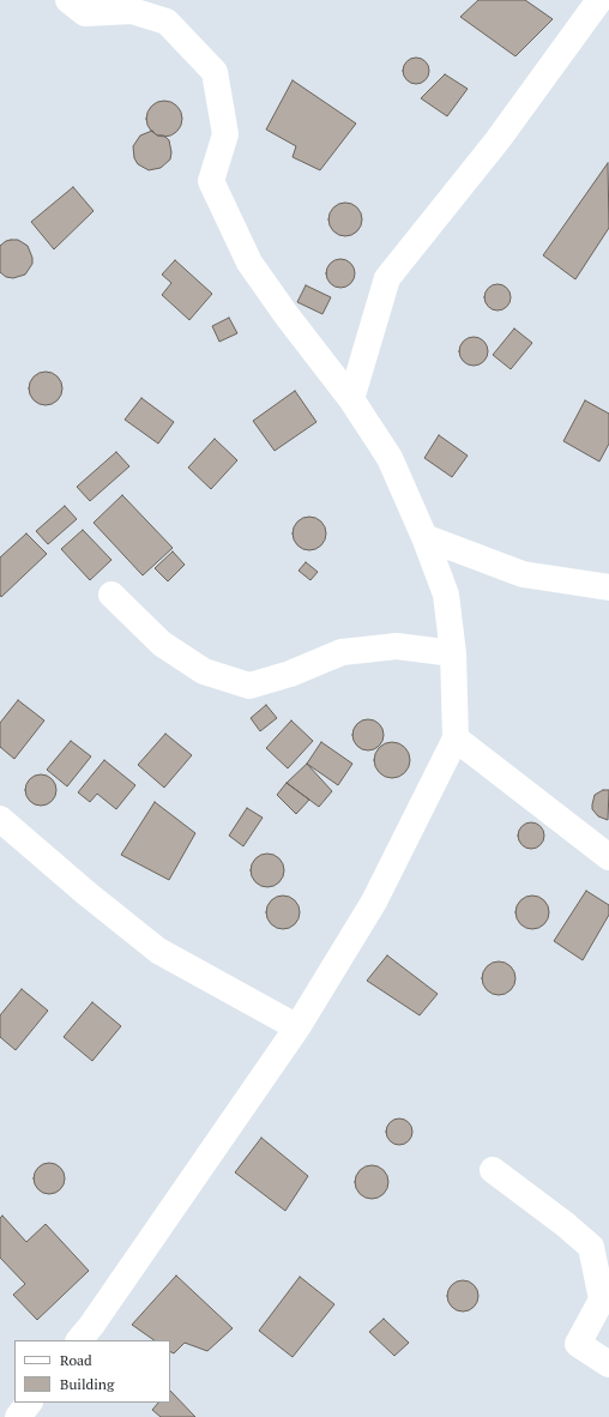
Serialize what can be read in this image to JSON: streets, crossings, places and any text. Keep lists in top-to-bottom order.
{
  "legend": ["Road", "Building"]
}
